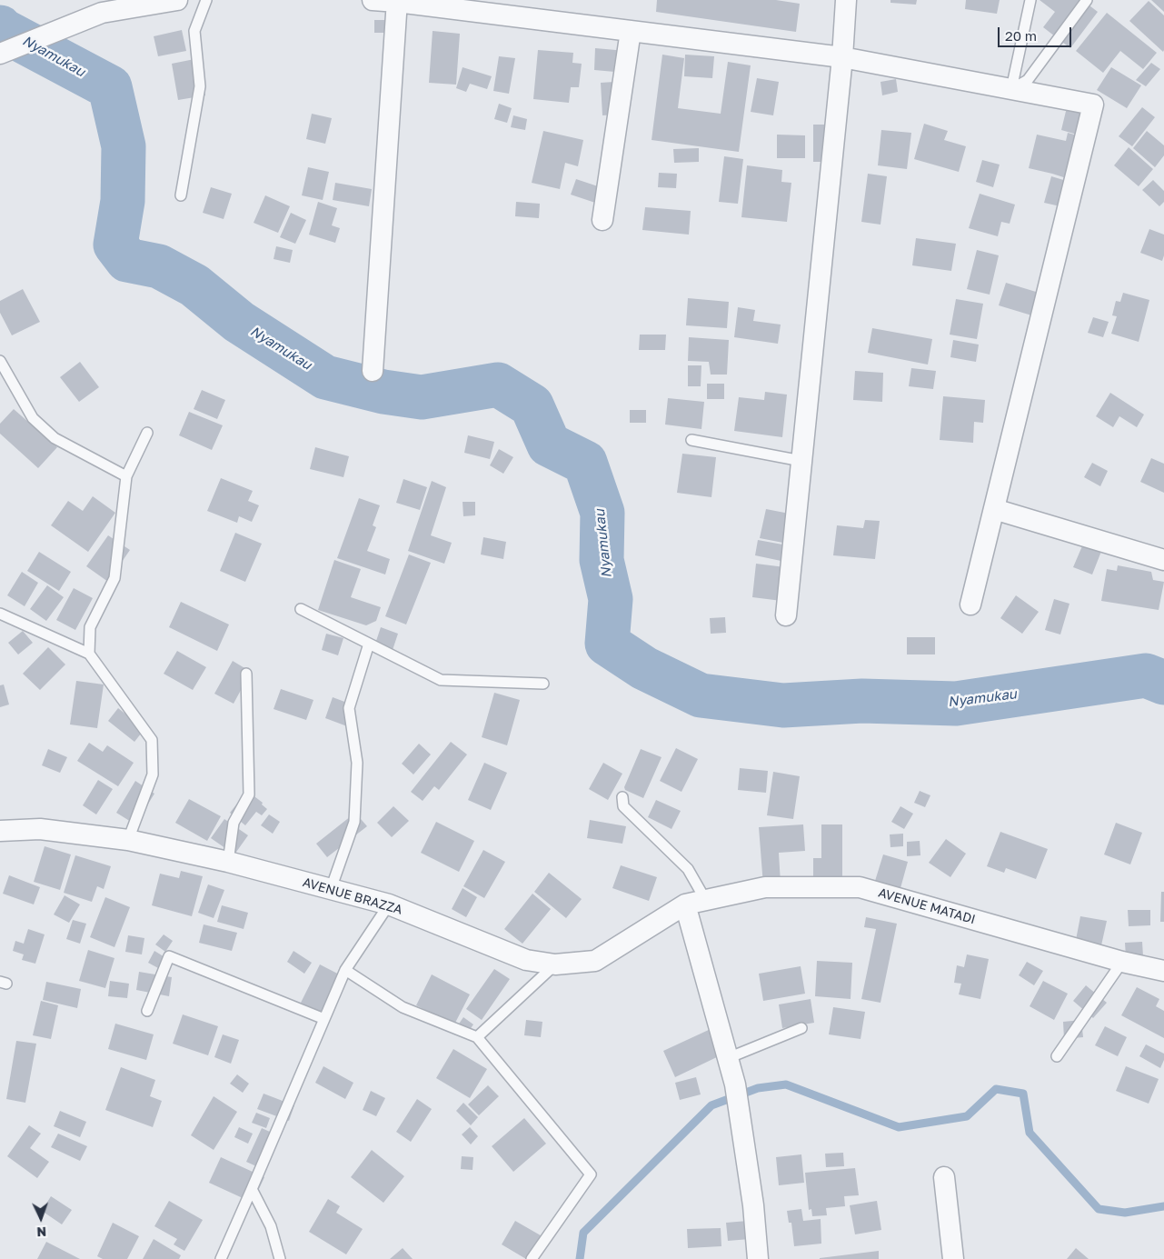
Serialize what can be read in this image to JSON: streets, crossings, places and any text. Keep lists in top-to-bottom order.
{
  "streets": {
    "street": ["AVENUE BRAZZA", "AVENUE MATADI"]
  },
  "crossings": [
    ["AVENUE BRAZZA", "AVENUE MATADI"]
  ],
  "water": ["Nyamukau"],
  "scale_bar": "20 m",
  "north": "bottom"
}
